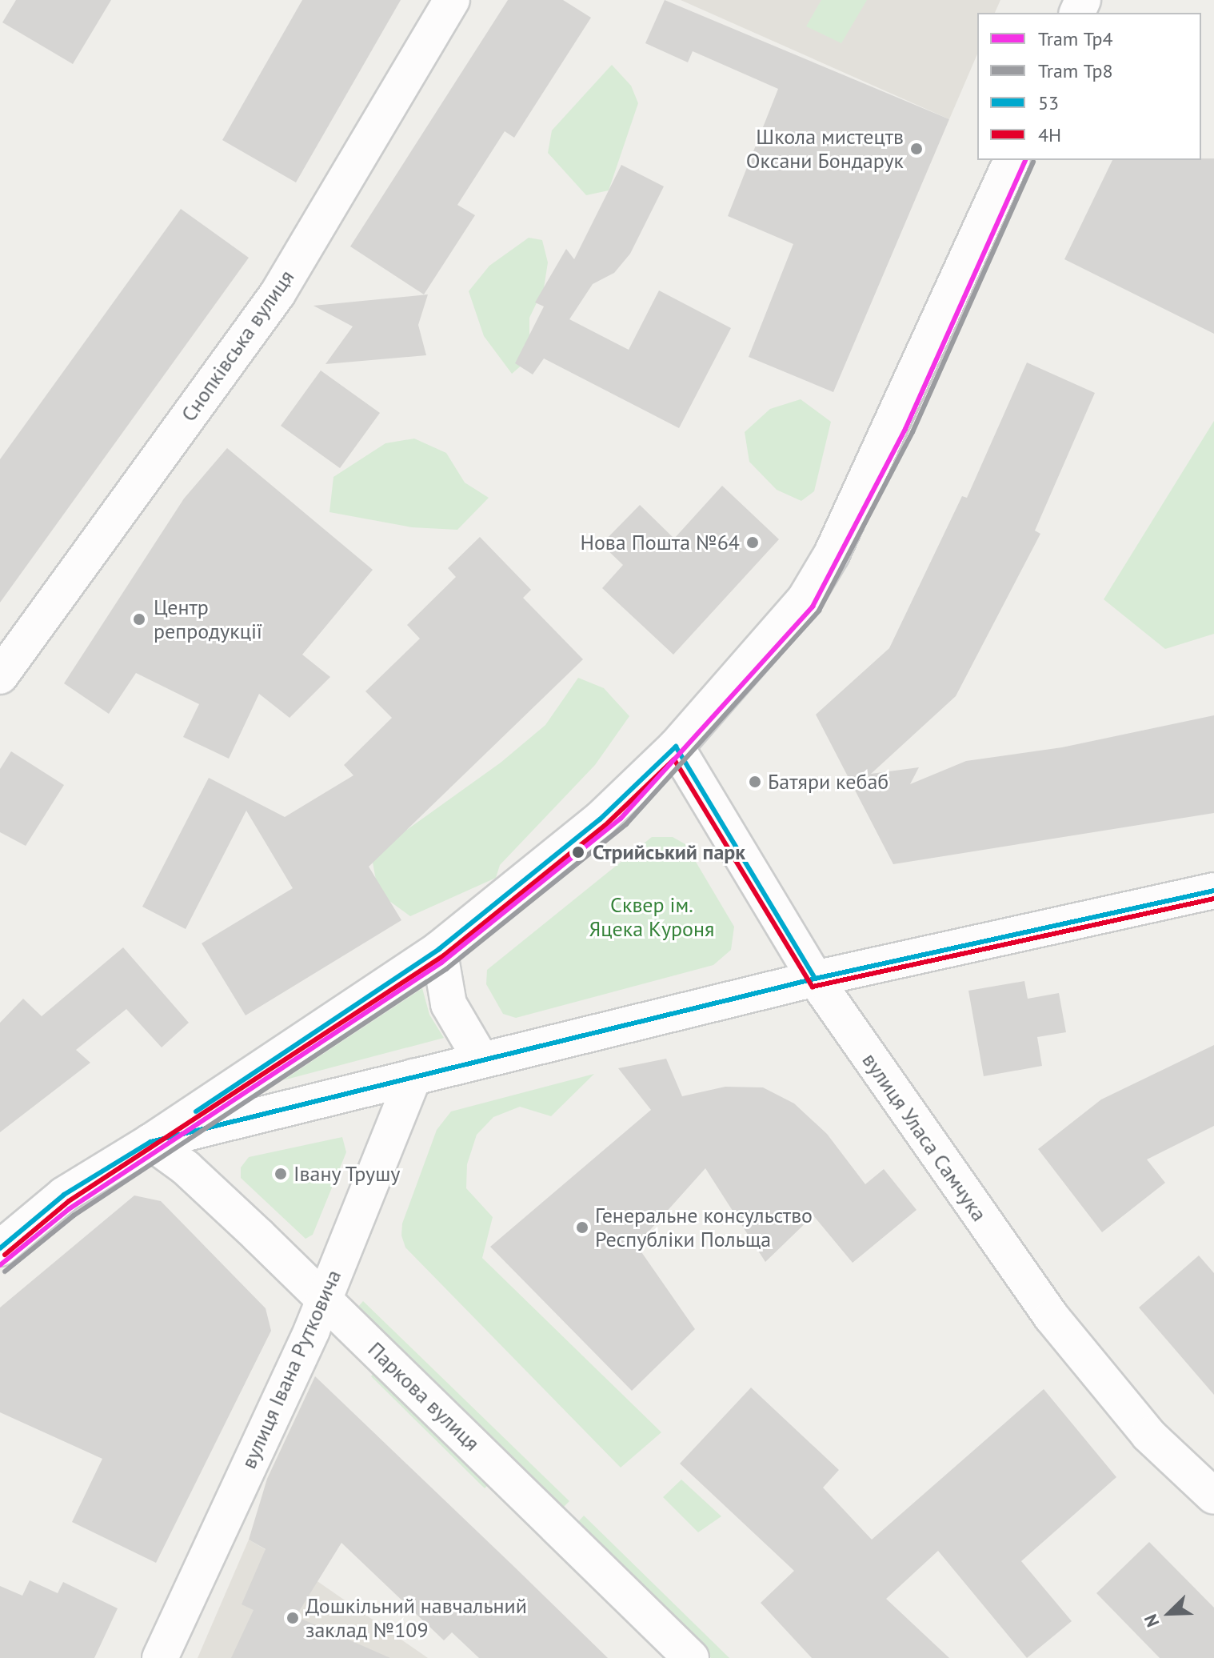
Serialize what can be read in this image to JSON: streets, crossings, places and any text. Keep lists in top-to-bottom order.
{
  "streets": {
    "main road": [
      "Снопківська вулиця",
      "вулиця Уласа Самчука",
      "вулиця Івана Рутковича",
      "Паркова вулиця"
    ]
  },
  "crossings": [
    ["вулиця Івана Рутковича", "Паркова вулиця"]
  ],
  "parks": ["Сквер ім. Яцека Куроня"],
  "places": [
    "Школа мистецтв Оксани Бондарук",
    "Нова Пошта №64",
    "Центр репродукції",
    "Батяри кебаб",
    "Стрийський парк",
    "Івану Трушу",
    "Генеральне консульство Республіки Польща",
    "Дошкільний навчальний заклад №109"
  ],
  "lines": [
    "tram line Тр4",
    "tram line Тр8",
    "transit line 53",
    "transit line 4Н"
  ],
  "legend": [
    "Tram Тр4",
    "Tram Тр8",
    "53",
    "4Н"
  ],
  "north": "bottom left"
}
